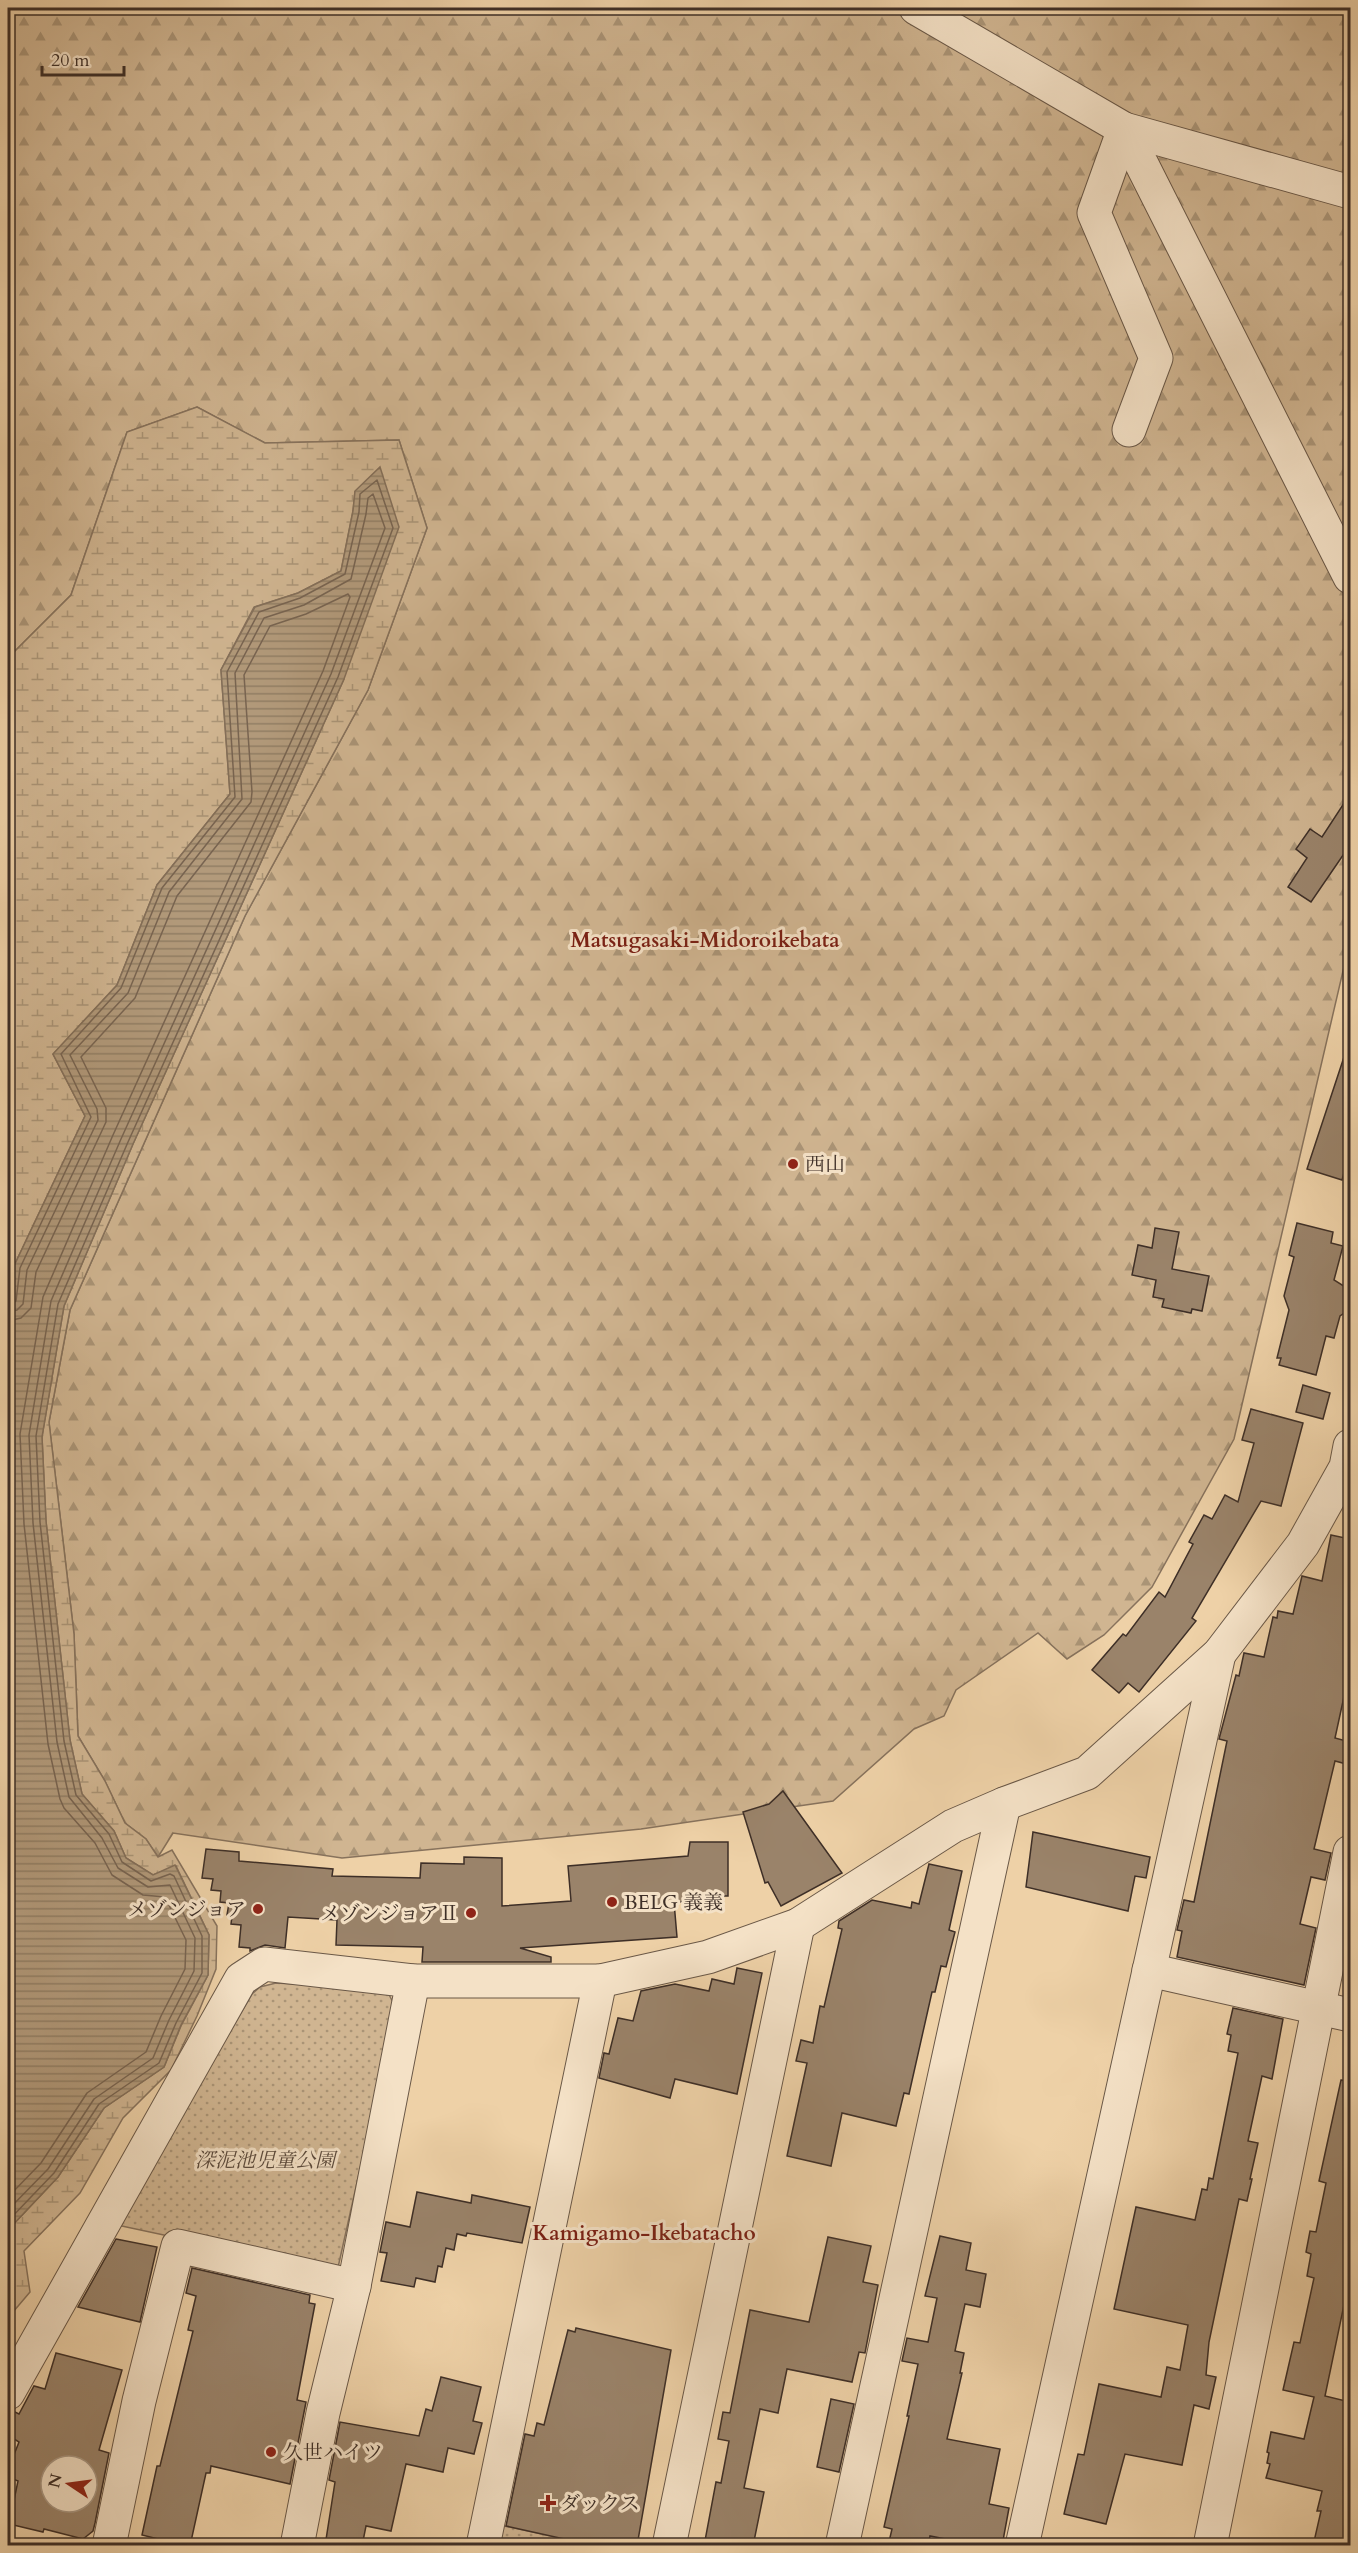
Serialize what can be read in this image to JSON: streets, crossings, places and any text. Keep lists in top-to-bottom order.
{
  "districts": ["Matsugasaki-Midoroikebata", "Kamigamo-Ikebatacho"],
  "parks": ["深泥池児童公園"],
  "places": {
    "other": [
      "西山",
      "BELG 義義",
      "メゾンジョア",
      "メゾンジョアⅡ",
      "久世ハイツ"
    ],
    "health": ["ダックス"]
  },
  "scale_bar": "20 m",
  "north": "left"
}
